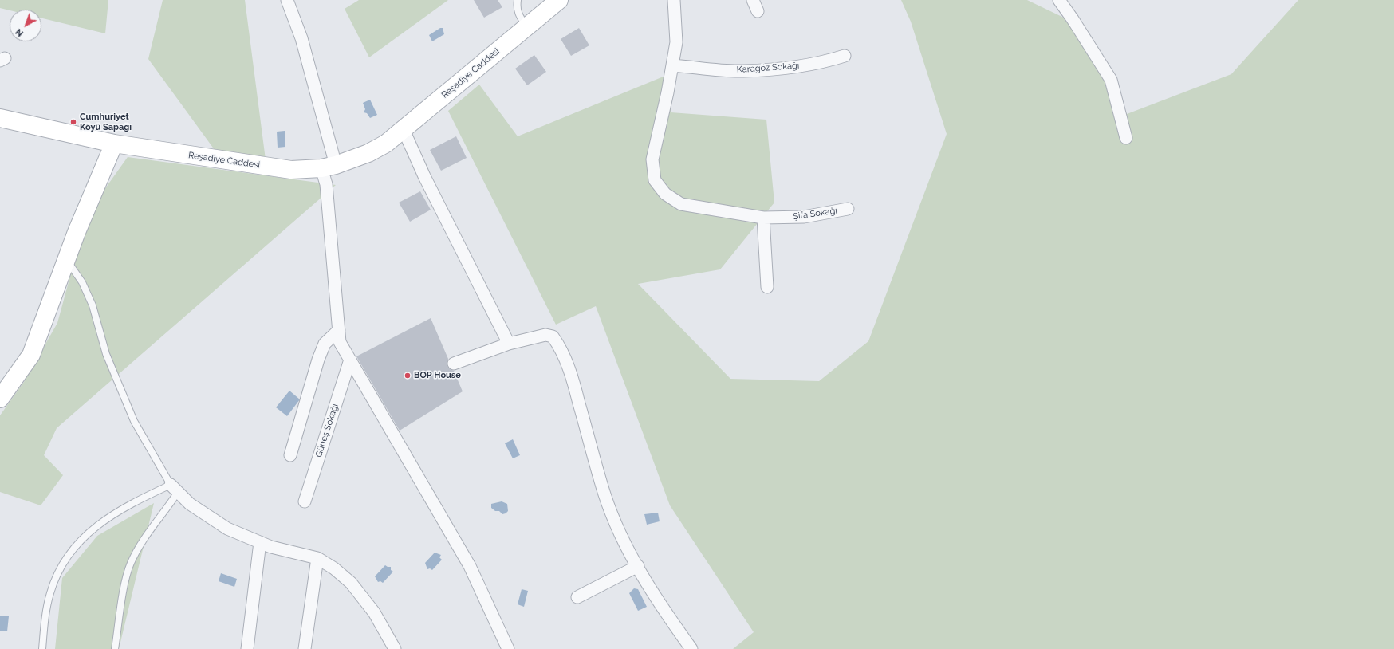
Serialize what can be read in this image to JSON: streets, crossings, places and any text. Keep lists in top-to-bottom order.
{
  "streets": {
    "street": [
      "Karagöz Sokağı",
      "Reşadiye Caddesi",
      "Şifa Sokağı",
      "Güneş Sokağı"
    ]
  },
  "crossings": [
    ["Karagöz Sokağı", "Şifa Sokağı"]
  ],
  "places": ["Cumhuriyet Köyü Sapağı", "BOP House"],
  "north": "bottom left"
}
